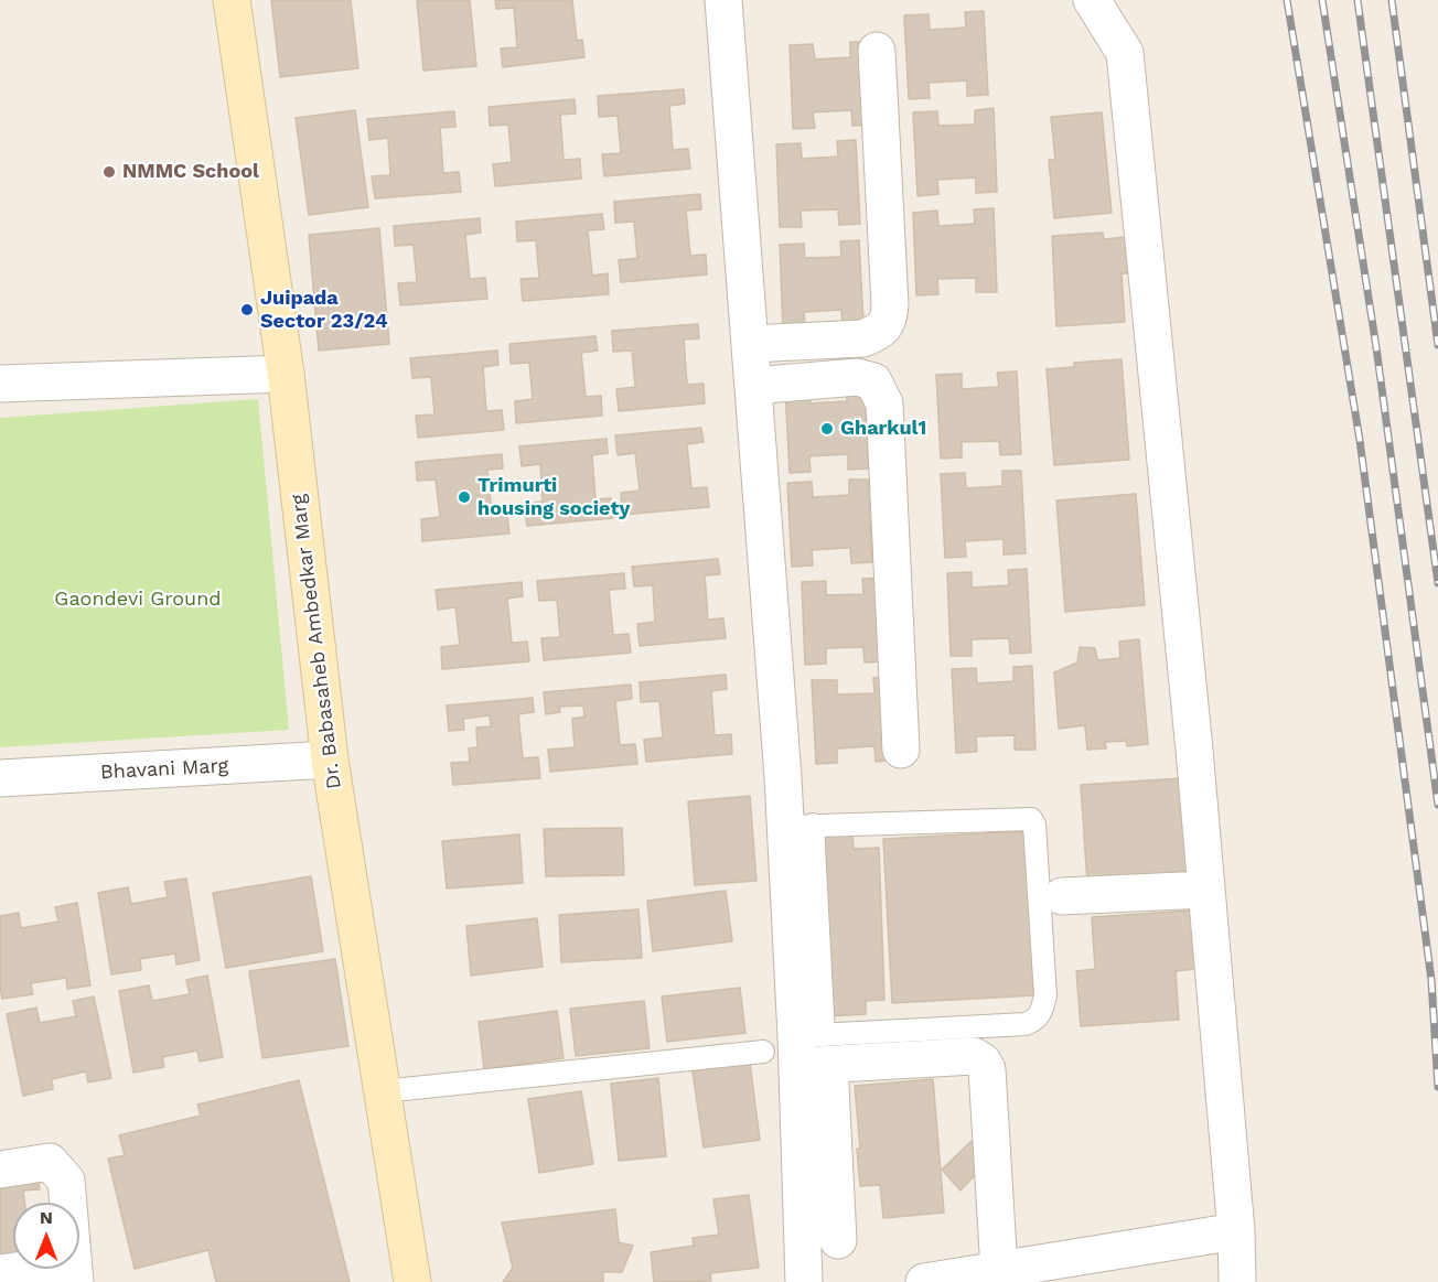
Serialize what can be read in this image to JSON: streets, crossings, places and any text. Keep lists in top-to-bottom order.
{
  "streets": {
    "main road": ["Dr. Babasaheb Ambedkar Marg"],
    "street": ["Bhavani Marg"]
  },
  "crossings": [
    ["Dr. Babasaheb Ambedkar Marg", "Bhavani Marg"]
  ],
  "parks": ["Gaondevi Ground"],
  "places": [
    "NMMC School",
    "Juipada Sector 23/24",
    "Gharkul1",
    "Trimurti housing society"
  ],
  "north": "top"
}
